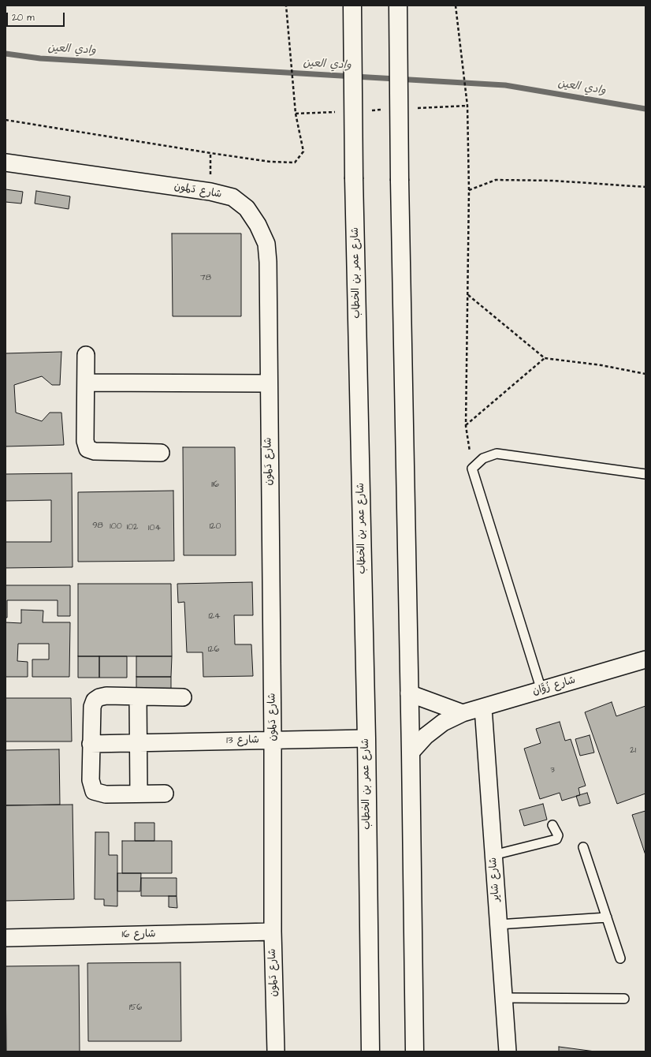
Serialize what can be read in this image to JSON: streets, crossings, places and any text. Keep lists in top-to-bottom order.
{
  "streets": {
    "main road": ["شارع عمر بن الخطاب"],
    "street": [
      "شارع دَلمون",
      "شارع زُوَّان",
      "شارع 13",
      "شارع شاير",
      "شارع 16"
    ]
  },
  "crossings": [
    ["شارع دَلمون", "شارع 13"],
    ["شارع دَلمون", "شارع 16"],
    ["شارع عمر بن الخطاب", "شارع 13"],
    ["شارع زُوَّان", "شارع شاير"]
  ],
  "water": ["وادي العين"],
  "house_numbers": [
    "78",
    "116",
    "98",
    "100",
    "120",
    "102",
    "104",
    "124",
    "126",
    "21",
    "3",
    "156"
  ],
  "scale_bar": "20 m"
}
